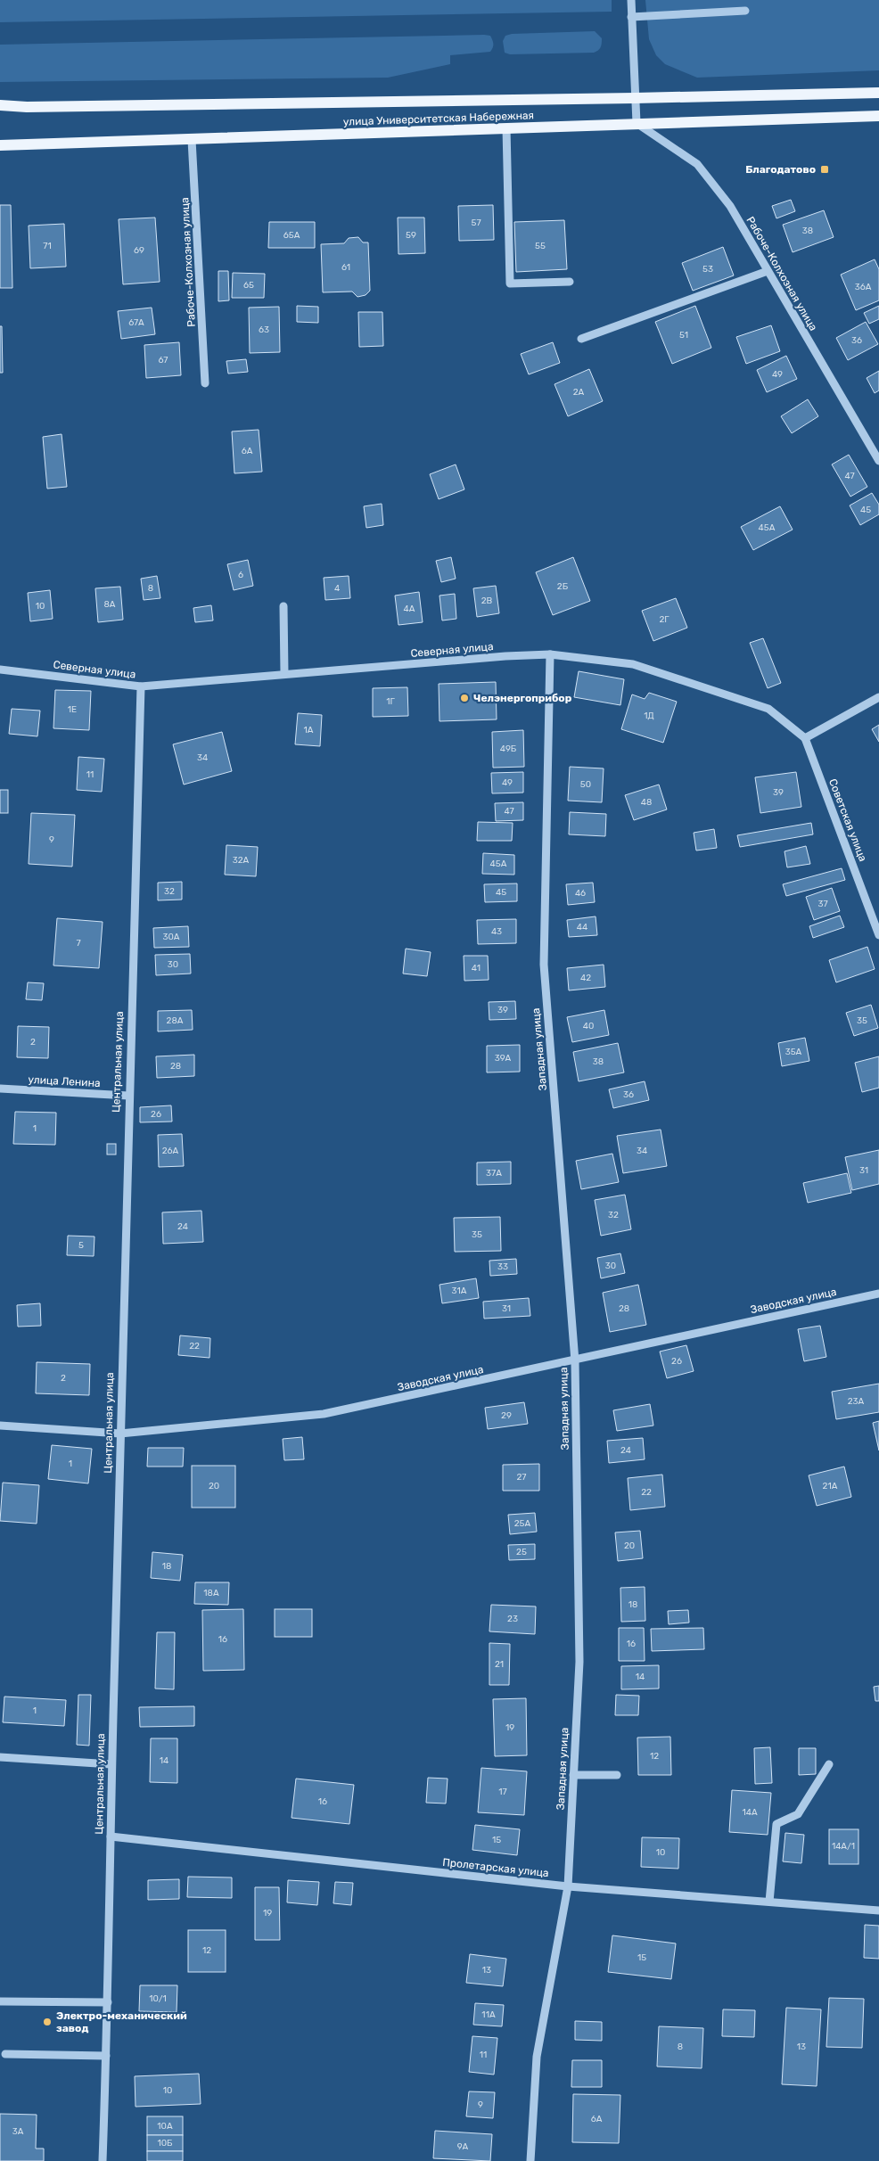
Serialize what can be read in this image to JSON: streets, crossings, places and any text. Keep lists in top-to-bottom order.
{
  "streets": {
    "main road": ["улица Университетская Набережная"],
    "street": [
      "Рабоче-Колхозная улица",
      "Северная улица",
      "Советская улица",
      "Западная улица",
      "Центральная улица",
      "улица Ленина",
      "Заводская улица",
      "Пролетарская улица"
    ]
  },
  "crossings": [
    ["улица Университетская Набережная", "Рабоче-Колхозная улица"],
    ["Северная улица", "Советская улица"],
    ["Северная улица", "Западная улица"],
    ["Северная улица", "Центральная улица"],
    ["Западная улица", "Заводская улица"],
    ["Западная улица", "Пролетарская улица"],
    ["Центральная улица", "улица Ленина"],
    ["Центральная улица", "Заводская улица"],
    ["Центральная улица", "Пролетарская улица"]
  ],
  "places": {
    "transit": ["Благодатово"],
    "other": ["Челэнергоприбор", "Электро-механический завод"]
  },
  "house_numbers": [
    "57",
    "38",
    "65А",
    "59",
    "71",
    "55",
    "69",
    "61",
    "53",
    "65",
    "36А",
    "67А",
    "63",
    "51",
    "36",
    "67",
    "49",
    "2А",
    "6А",
    "47",
    "45",
    "45А",
    "6",
    "2Б",
    "8",
    "4",
    "2В",
    "8А",
    "10",
    "4А",
    "2Г",
    "1Г",
    "1Е",
    "1Д",
    "1А",
    "49Б",
    "34",
    "11",
    "49",
    "50",
    "39",
    "48",
    "47",
    "9",
    "32А",
    "45А",
    "32",
    "45",
    "46",
    "37",
    "44",
    "43",
    "30А",
    "7",
    "30",
    "41",
    "42",
    "39",
    "28А",
    "35",
    "40",
    "2",
    "35А",
    "39А",
    "38",
    "28",
    "36",
    "26",
    "1",
    "26А",
    "34",
    "31",
    "37А",
    "32",
    "24",
    "35",
    "5",
    "30",
    "33",
    "31А",
    "31",
    "28",
    "22",
    "26",
    "2",
    "23А",
    "29",
    "24",
    "1",
    "27",
    "20",
    "21А",
    "22",
    "25А",
    "20",
    "25",
    "18",
    "18А",
    "18",
    "23",
    "16",
    "16",
    "21",
    "14",
    "1",
    "19",
    "12",
    "14",
    "17",
    "16",
    "14А",
    "15",
    "14А/1",
    "10",
    "19",
    "12",
    "15",
    "13",
    "10/1",
    "11А",
    "8",
    "13",
    "11",
    "10",
    "9",
    "6А",
    "10А",
    "3А",
    "10Б",
    "9А"
  ]
}
